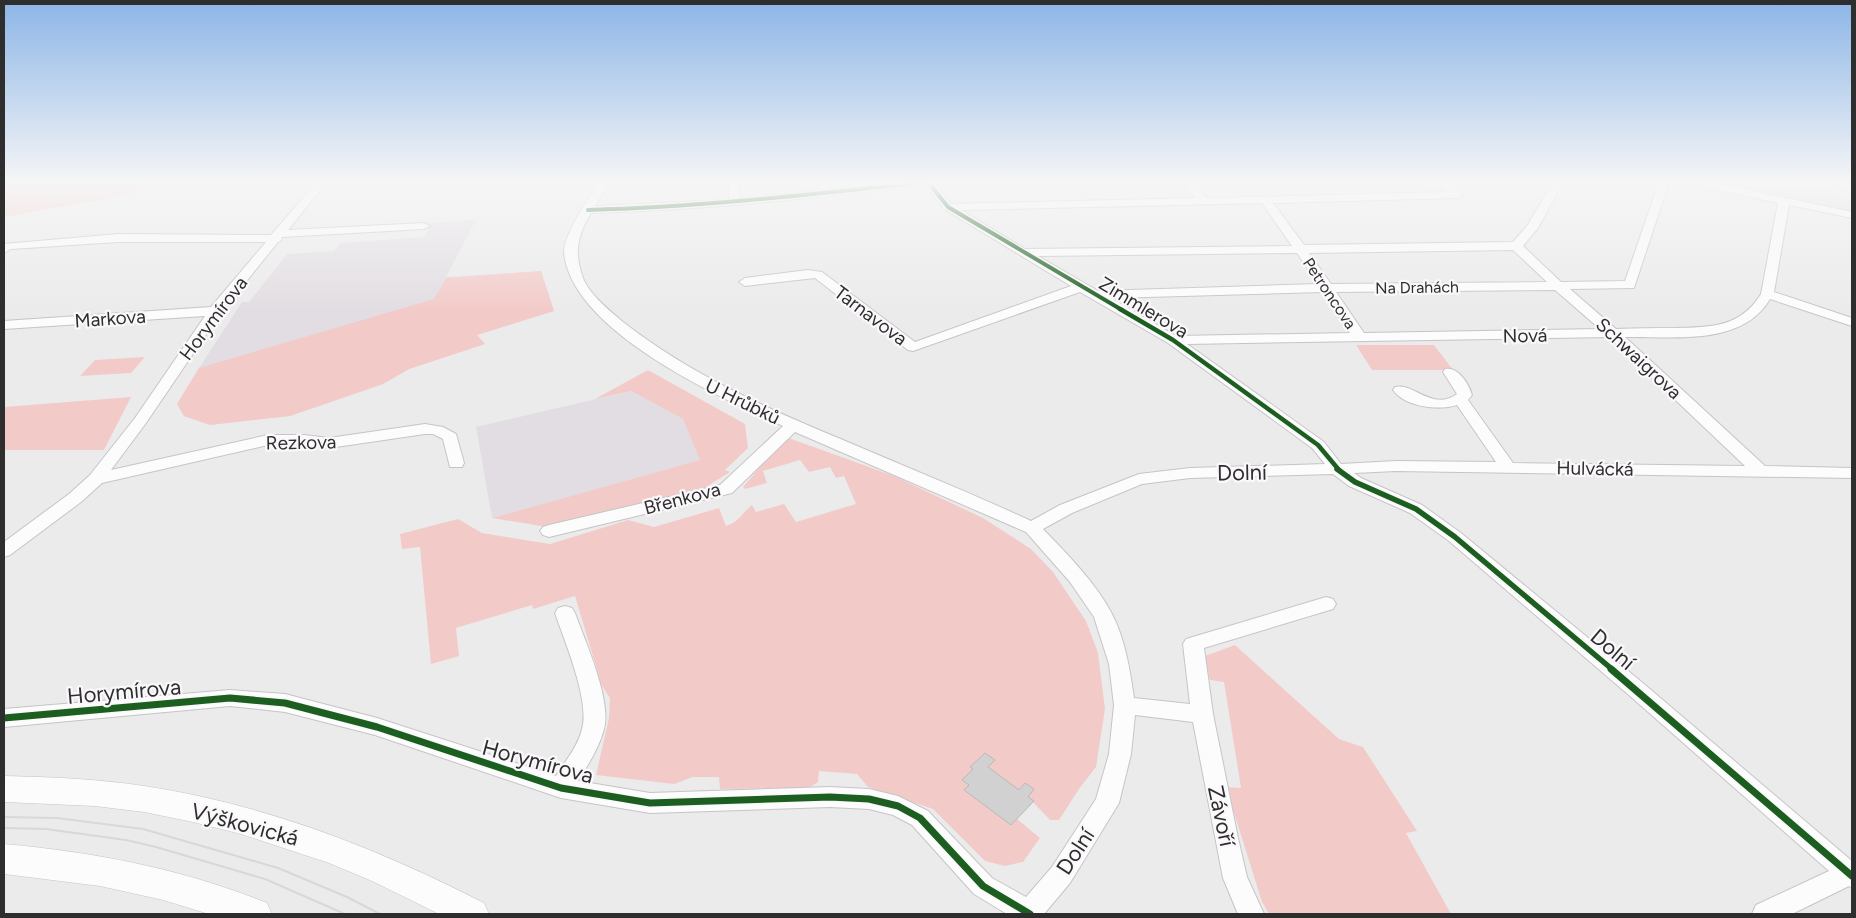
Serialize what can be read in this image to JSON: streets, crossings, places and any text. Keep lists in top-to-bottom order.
{
  "streets": {
    "street": [
      "Na Drahách",
      "Petroncova",
      "Zimmlerova",
      "Tarnavova",
      "Markova",
      "Horymírova",
      "Nová",
      "Schwaigrova",
      "U Hrůbků",
      "Rezkova",
      "Hulvácká",
      "Dolní",
      "Břenkova",
      "Závoří",
      "Výškovická"
    ]
  },
  "crossings": [
    ["Na Drahách", "Petroncova"],
    ["Na Drahách", "Zimmlerova"],
    ["Na Drahách", "Schwaigrova"],
    ["Petroncova", "Nová"],
    ["Zimmlerova", "Tarnavova"],
    ["Zimmlerova", "Nová"],
    ["Zimmlerova", "Hulvácká"],
    ["Zimmlerova", "Dolní"],
    ["Markova", "Horymírova"],
    ["Horymírova", "Rezkova"],
    ["Horymírova", "Dolní"],
    ["Nová", "Schwaigrova"],
    ["Schwaigrova", "Hulvácká"],
    ["U Hrůbků", "Dolní"],
    ["U Hrůbků", "Břenkova"],
    ["Hulvácká", "Dolní"]
  ]
}
